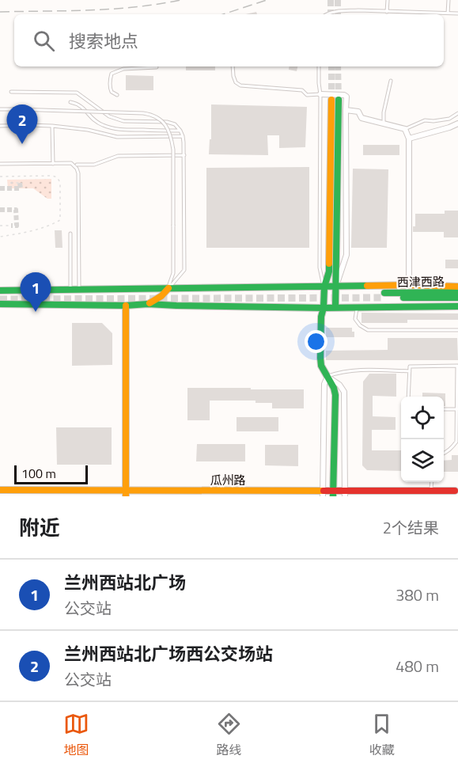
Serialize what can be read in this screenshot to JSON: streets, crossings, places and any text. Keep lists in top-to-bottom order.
{
  "streets": {
    "main road": ["西津西路", "瓜州路"]
  },
  "scale_bar": "100 m",
  "page": {
    "search": "搜索地点",
    "pins": ["2", "1"],
    "scale": "100 m",
    "heading": ["附近", "2个结果"],
    "list": [
      {
        "mark": "1",
        "name": "兰州西站北广场",
        "note": "公交站",
        "value": "380 m"
      },
      {
        "mark": "2",
        "name": "兰州西站北广场西公交场站",
        "note": "公交站",
        "value": "480 m"
      }
    ],
    "nav": ["地图", "路线", "收藏"]
  }
}
